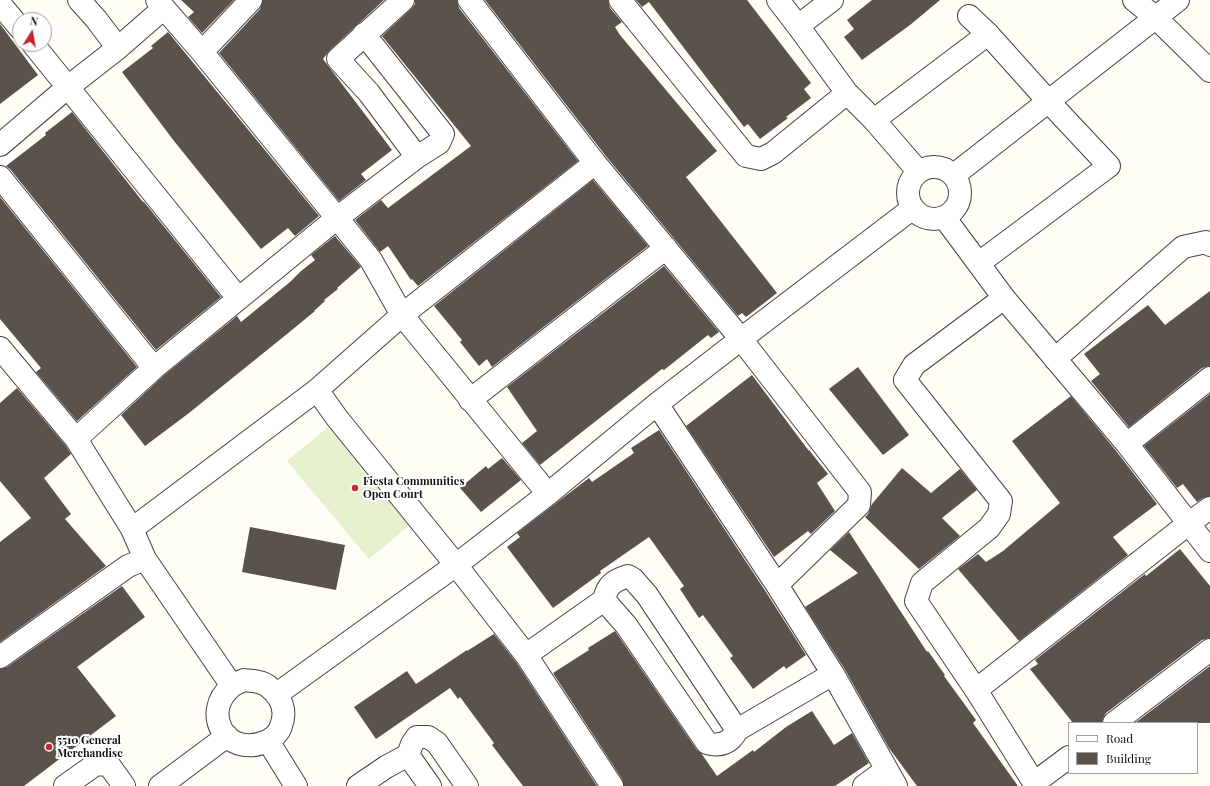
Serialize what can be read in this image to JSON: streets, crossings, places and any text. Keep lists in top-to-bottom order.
{
  "places": ["Fiesta Communities Open Court", "5510 General Merchandise"],
  "legend": ["Road", "Building"],
  "north": "top"
}
